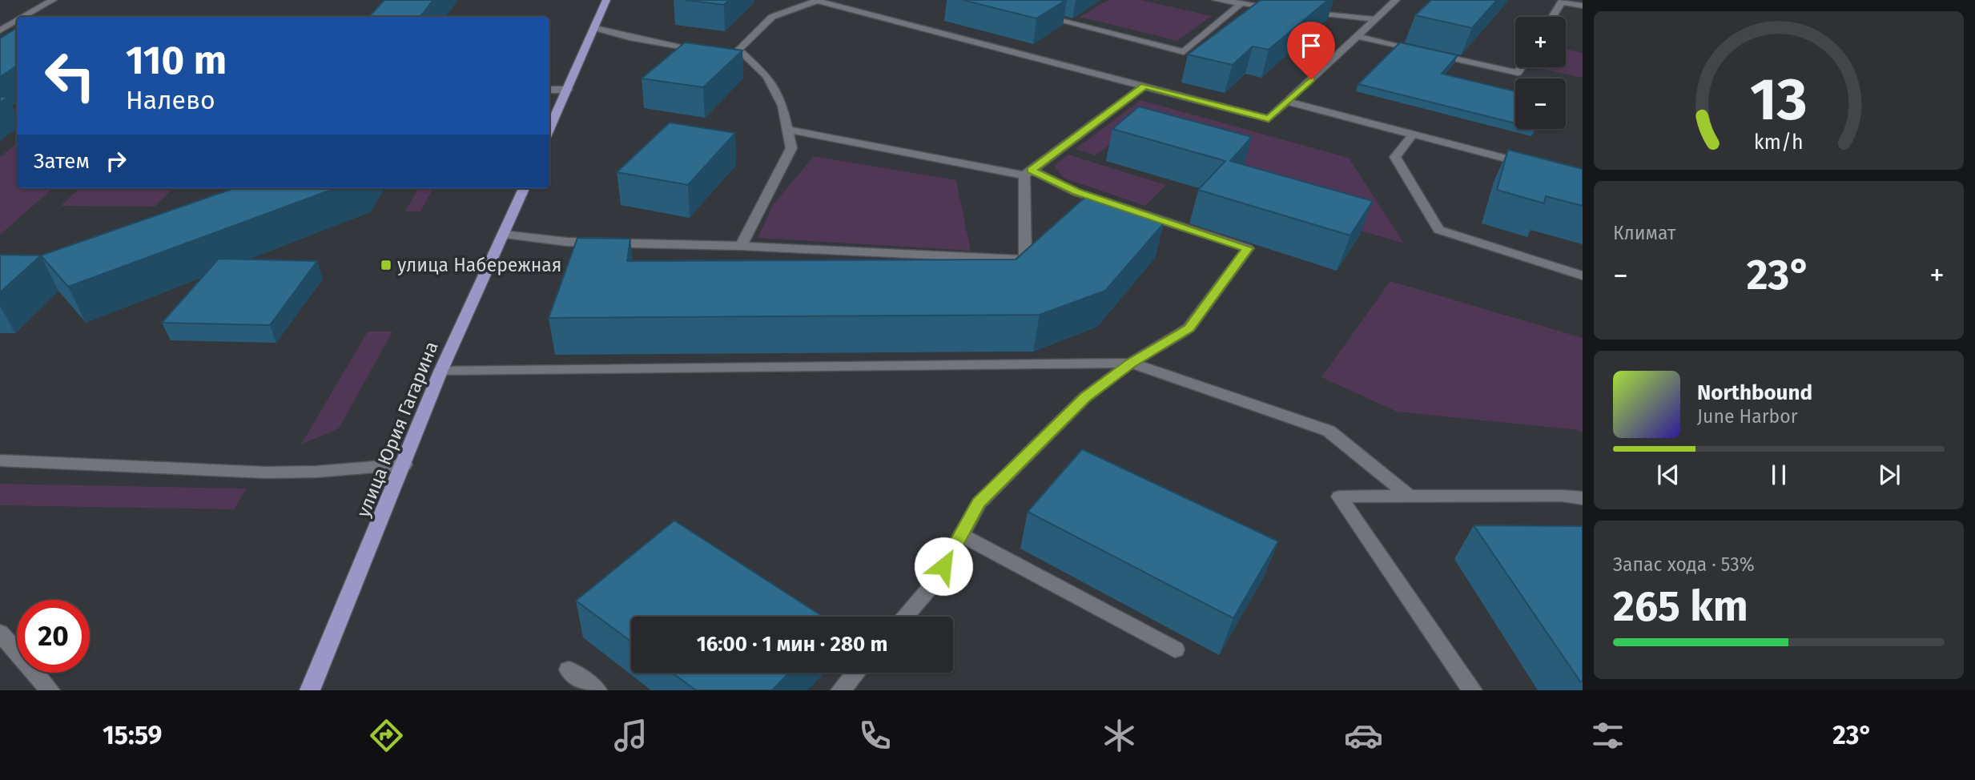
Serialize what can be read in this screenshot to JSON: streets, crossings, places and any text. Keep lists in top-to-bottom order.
{
  "streets": {
    "main road": ["улица Юрия Гагарина"]
  },
  "places": {
    "transit": ["улица Набережная"]
  },
  "page": {
    "map_buttons": ["+", "−"],
    "turn": ["110 m", "Налево"],
    "then": "Затем",
    "tile": [
      "Климат",
      ["Запас хода · 53%", "265 km"]
    ],
    "heat": ["−", "23°", "+"],
    "song": ["Northbound", "June Harbor"],
    "limit": "20",
    "trip": "16:00 · 1 мин · 280 m",
    "tabs": ["15:59", "23°"],
    "gauge": ["13", "km/h"]
  }
}
